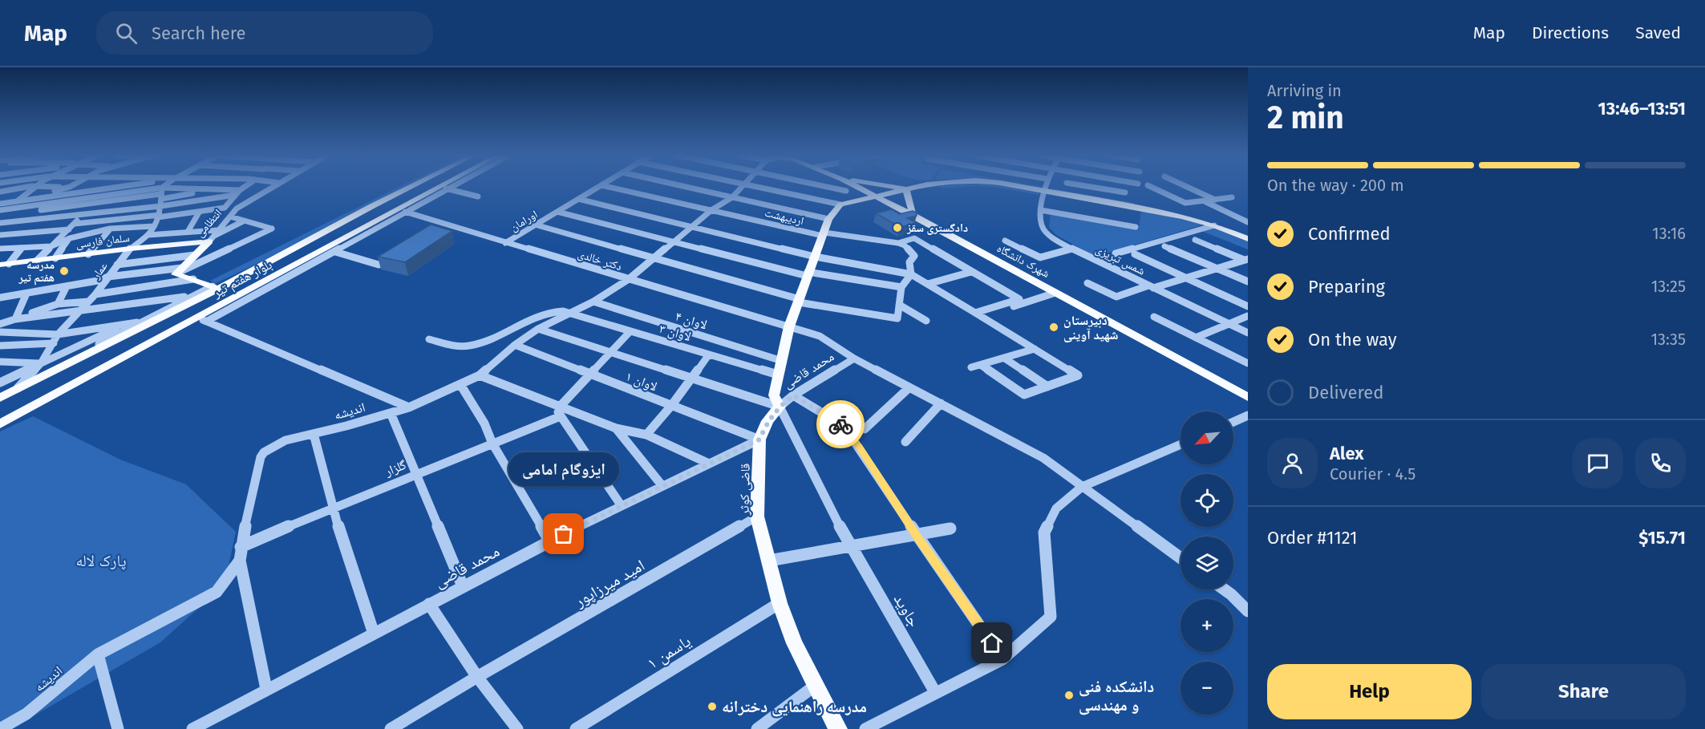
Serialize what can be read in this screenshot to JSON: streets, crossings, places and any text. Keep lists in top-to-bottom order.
{
  "streets": {
    "main road": [
      "انتظامی",
      "سلمان فارسی",
      "شهرک دانشگاه",
      "بلوار هفتم تیر",
      "قاضی کوثر"
    ],
    "street": [
      "اردیبهشت",
      "اورامان",
      "دکتر خالدی",
      "شمس تبریزی",
      "عمار",
      "لاوان ۴",
      "لاوان ۳",
      "محمد قاضی",
      "لاوان ۱",
      "اندیشه",
      "گلزار",
      "امید میرزاپور",
      "جاوید",
      "یاسمن ۱"
    ]
  },
  "crossings": [
    ["اردیبهشت", "اندیشه"],
    ["اورامان", "دکتر خالدی"],
    ["انتظامی", "سلمان فارسی"],
    ["سلمان فارسی", "عمار"],
    ["دکتر خالدی", "محمد قاضی"],
    ["دکتر خالدی", "اندیشه"],
    ["عمار", "بلوار هفتم تیر"],
    ["لاوان ۴", "اندیشه"],
    ["لاوان ۳", "اندیشه"],
    ["محمد قاضی", "لاوان ۱"],
    ["محمد قاضی", "قاضی کوثر"],
    ["محمد قاضی", "جاوید"],
    ["لاوان ۱", "اندیشه"],
    ["لاوان ۱", "قاضی کوثر"],
    ["اندیشه", "گلزار"],
    ["قاضی کوثر", "امید میرزاپور"],
    ["قاضی کوثر", "جاوید"],
    ["قاضی کوثر", "یاسمن ۱"]
  ],
  "parks": ["پارک لاله"],
  "places": [
    "دادگستری سقز",
    "مدرسه هفتم تیر",
    "دبیرستان شهید آوینی",
    "ایزوگام امامی",
    "دانشکده فنی و مهندسی",
    "مدرسه راهنمایی دخترانه"
  ],
  "north": "bottom left",
  "page": {
    "header": "Map",
    "search": "Search here",
    "nav": ["Map", "Directions", "Saved"],
    "heading": ["2 min", "Arriving in", "13:46–13:51"],
    "panel": [
      "Alex",
      "Courier · 4.5",
      "Order #1121",
      "$15.71"
    ],
    "bar": "On the way · 200 m",
    "list": [
      ["Confirmed", "13:16"],
      ["Preparing", "13:25"],
      ["On the way", "13:35"],
      "Delivered"
    ],
    "map_buttons": ["+", "−"],
    "bubble": "ایزوگام امامی",
    "buttons": ["Help", "Share"]
  }
}
